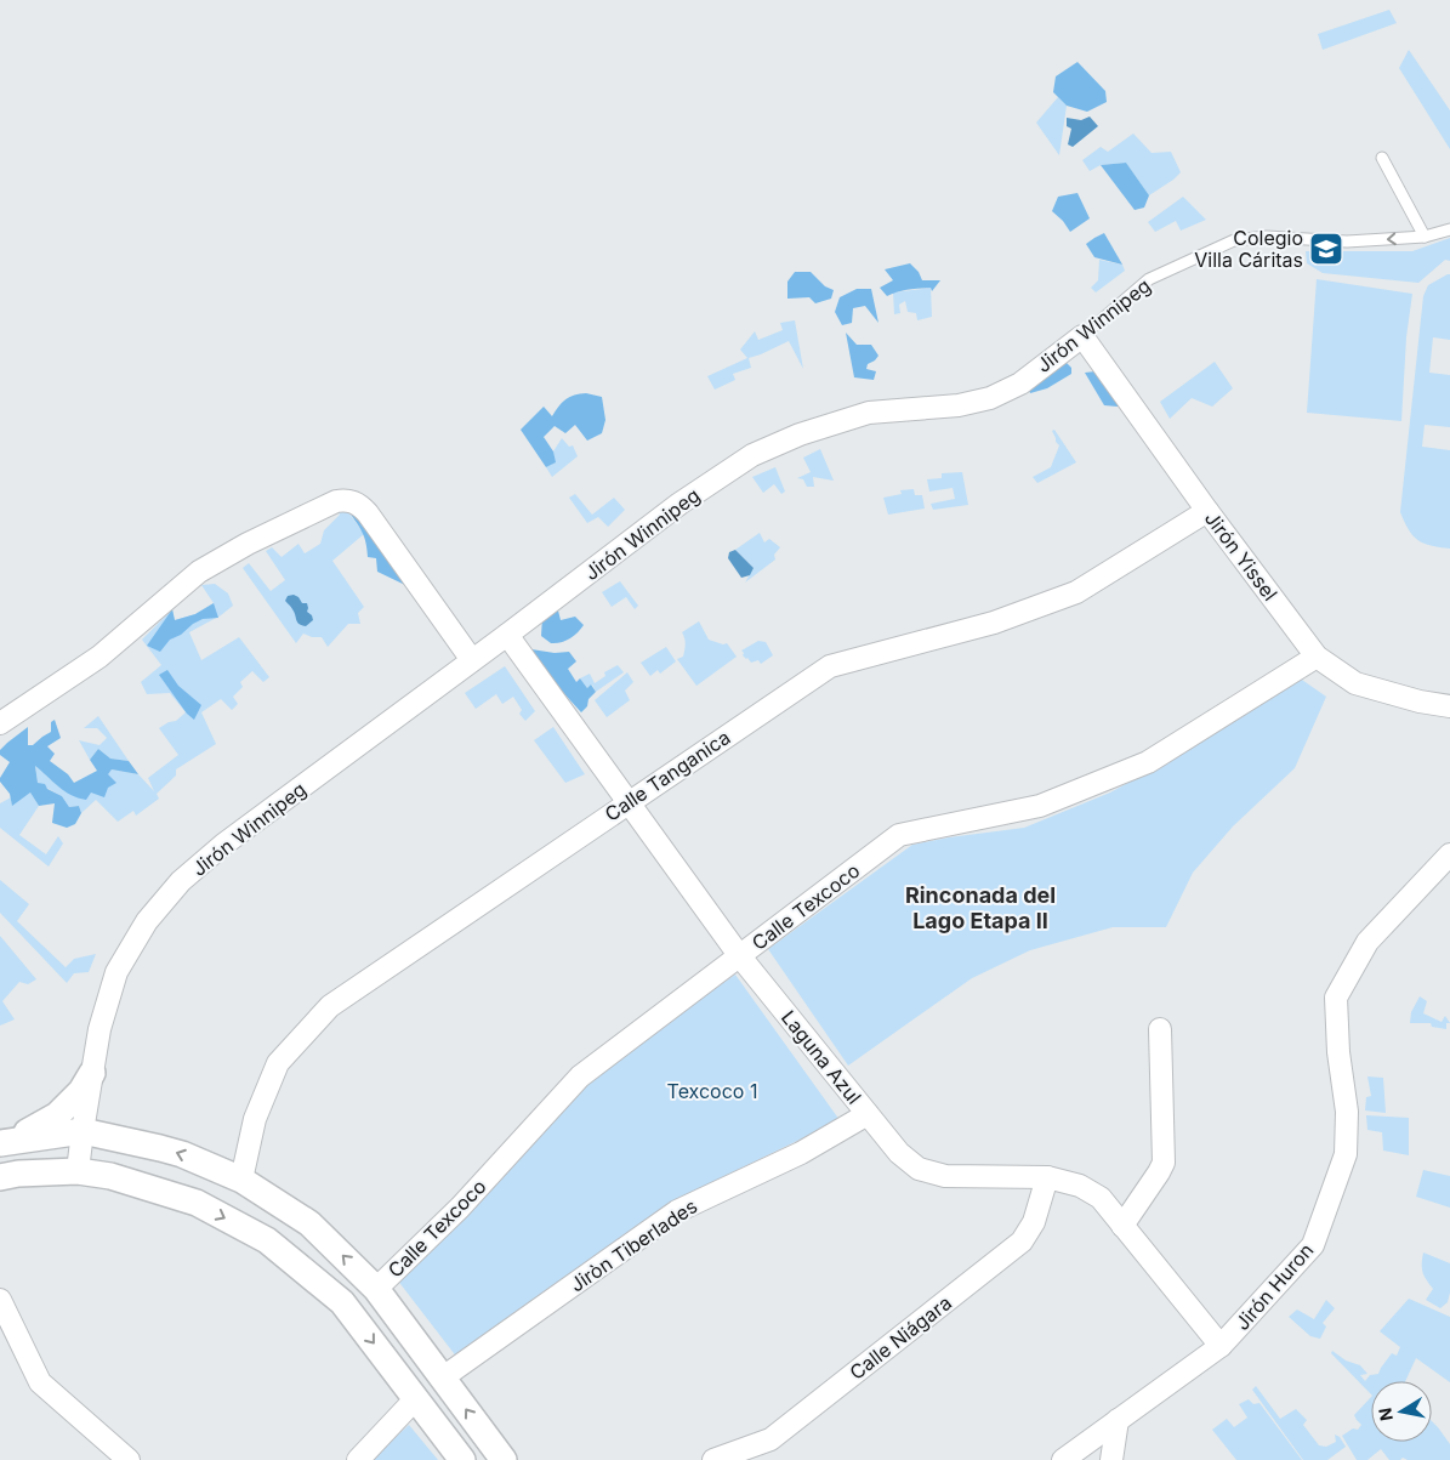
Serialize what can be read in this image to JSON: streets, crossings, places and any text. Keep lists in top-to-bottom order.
{
  "streets": {
    "street": [
      "Jirón Winnipeg",
      "Jirón Yissel",
      "Calle Tanganica",
      "Calle Texcoco",
      "Laguna Azul",
      "Jiròn Tiberlades",
      "Jirón Huron",
      "Calle Niágara"
    ]
  },
  "crossings": [
    ["Jirón Winnipeg", "Jirón Yissel"],
    ["Jirón Winnipeg", "Laguna Azul"],
    ["Jirón Yissel", "Calle Tanganica"],
    ["Jirón Yissel", "Calle Texcoco"],
    ["Calle Tanganica", "Laguna Azul"],
    ["Calle Texcoco", "Laguna Azul"],
    ["Laguna Azul", "Jiròn Tiberlades"],
    ["Laguna Azul", "Jirón Huron"],
    ["Laguna Azul", "Calle Niágara"]
  ],
  "districts": ["Rinconada del Lago Etapa II"],
  "parks": ["Texcoco 1"],
  "places": {
    "school or university": ["Colegio Villa Cáritas"]
  },
  "north": "left"
}
